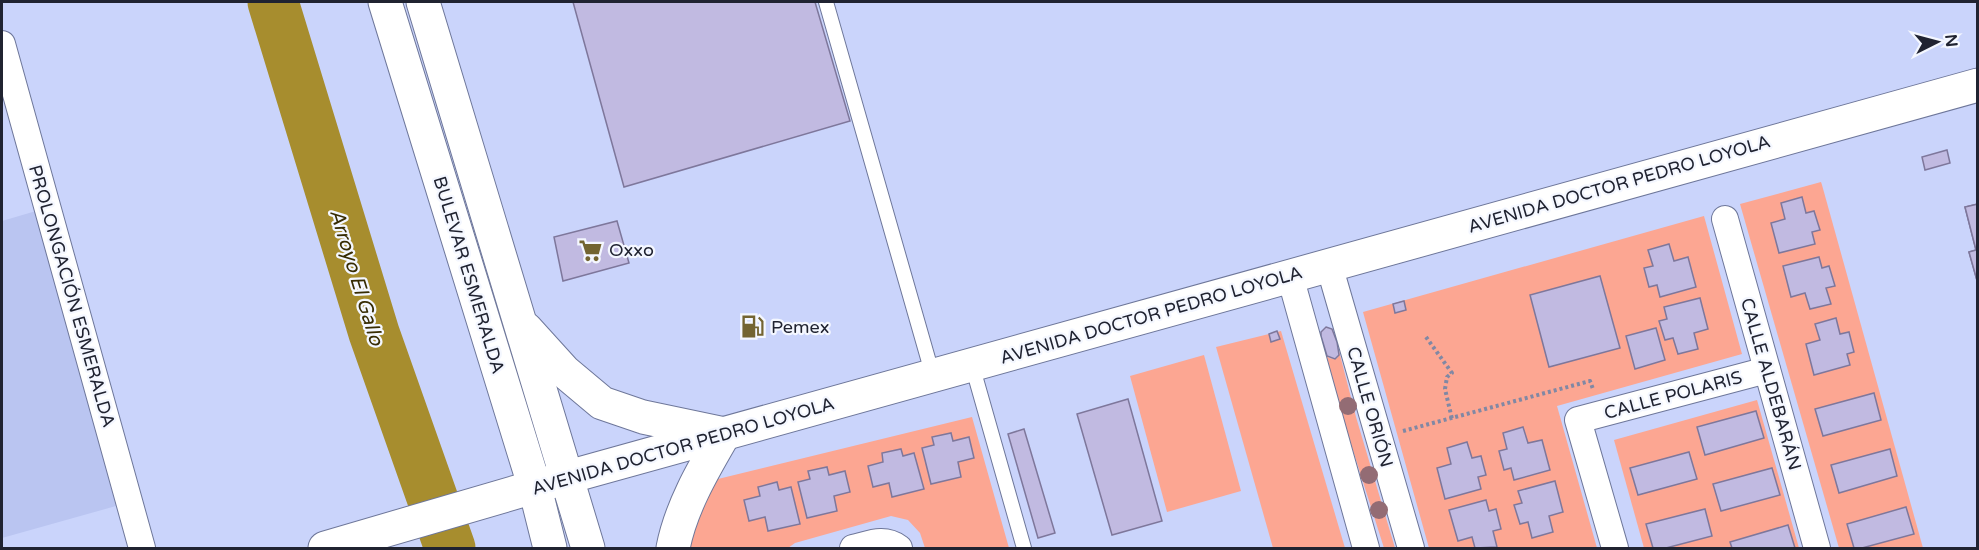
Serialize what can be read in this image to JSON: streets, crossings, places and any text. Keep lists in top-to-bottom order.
{
  "streets": {
    "main road": ["AVENIDA DOCTOR PEDRO LOYOLA", "BULEVAR ESMERALDA"],
    "street": [
      "PROLONGACIÓN ESMERALDA",
      "CALLE ALDEBARÁN",
      "CALLE POLARIS",
      "CALLE ORIÓN"
    ]
  },
  "crossings": [
    ["AVENIDA DOCTOR PEDRO LOYOLA", "BULEVAR ESMERALDA"],
    ["AVENIDA DOCTOR PEDRO LOYOLA", "CALLE ORIÓN"],
    ["CALLE ALDEBARÁN", "CALLE POLARIS"]
  ],
  "water": ["Arroyo El Gallo"],
  "places": {
    "supermarket": ["Oxxo"],
    "fuel station": ["Pemex"]
  },
  "north": "right"
}
